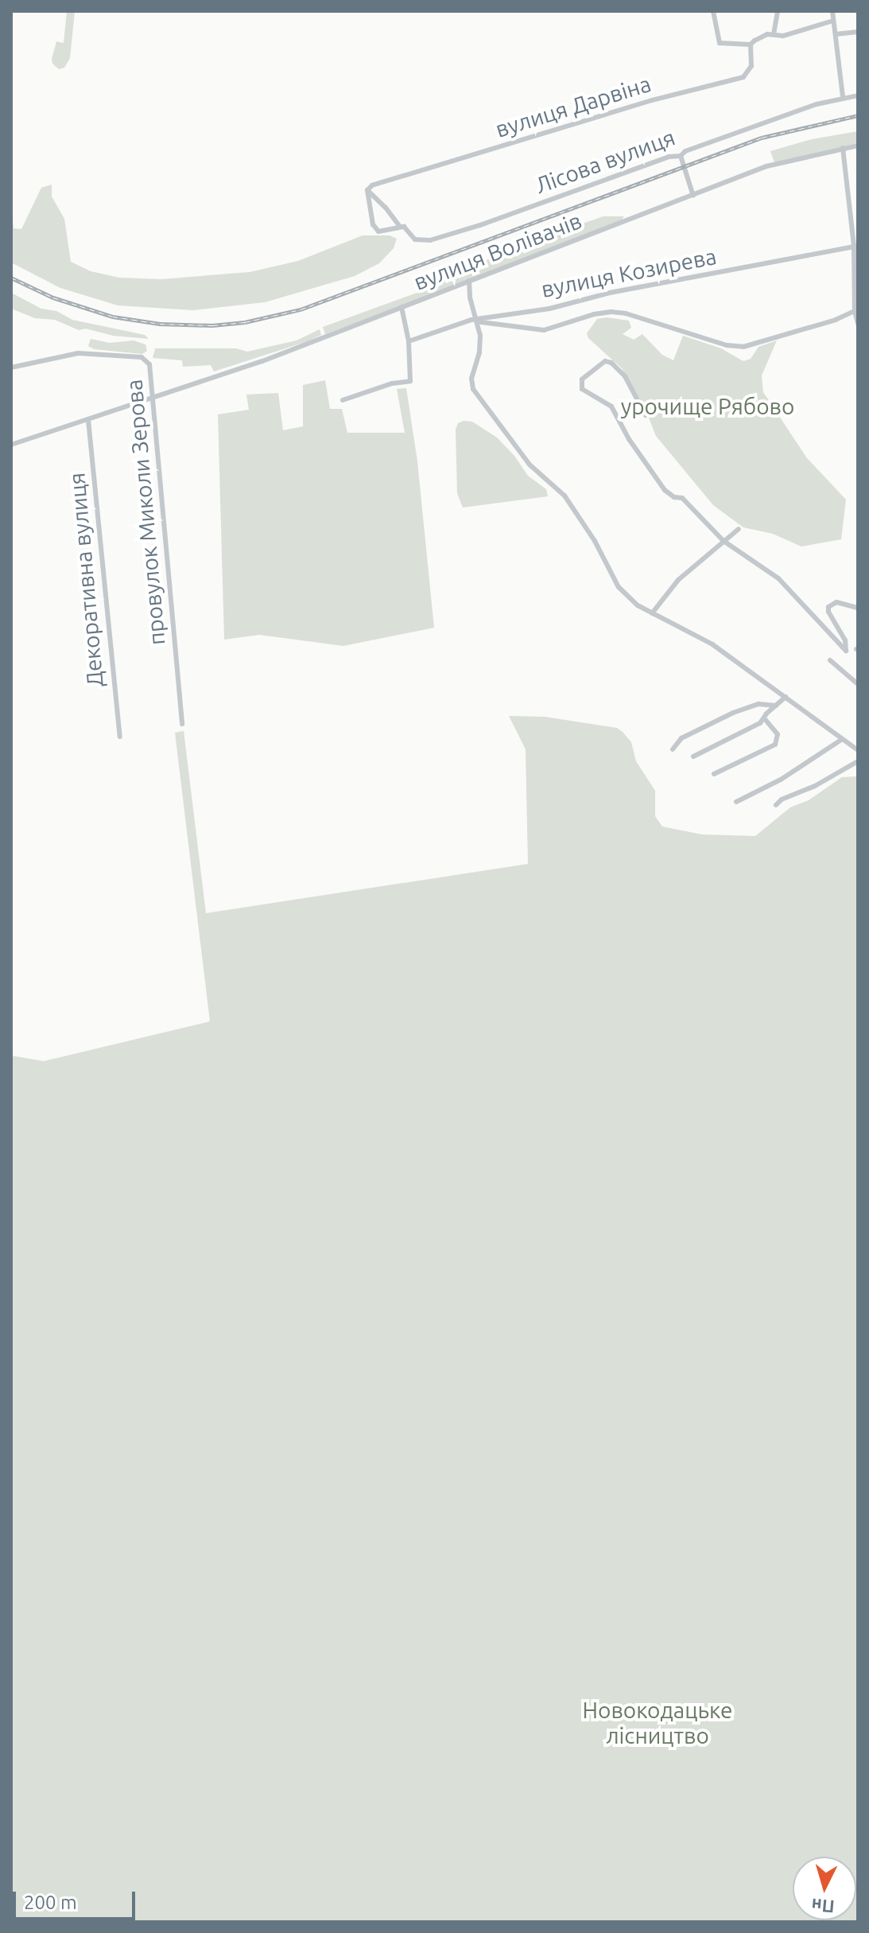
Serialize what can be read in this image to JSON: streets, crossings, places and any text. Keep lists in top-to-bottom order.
{
  "streets": {
    "street": [
      "вулиця Дарвіна",
      "Лісова вулиця",
      "вулиця Волівачів",
      "вулиця Козирева",
      "провулок Миколи Зерова",
      "Декоративна вулиця"
    ]
  },
  "crossings": [
    ["вулиця Дарвіна", "Лісова вулиця"],
    ["вулиця Волівачів", "провулок Миколи Зерова"],
    ["вулиця Волівачів", "Декоративна вулиця"]
  ],
  "parks": ["урочище Рябово", "Новокодацьке лісництво"],
  "scale_bar": "200 m",
  "north": "bottom"
}
